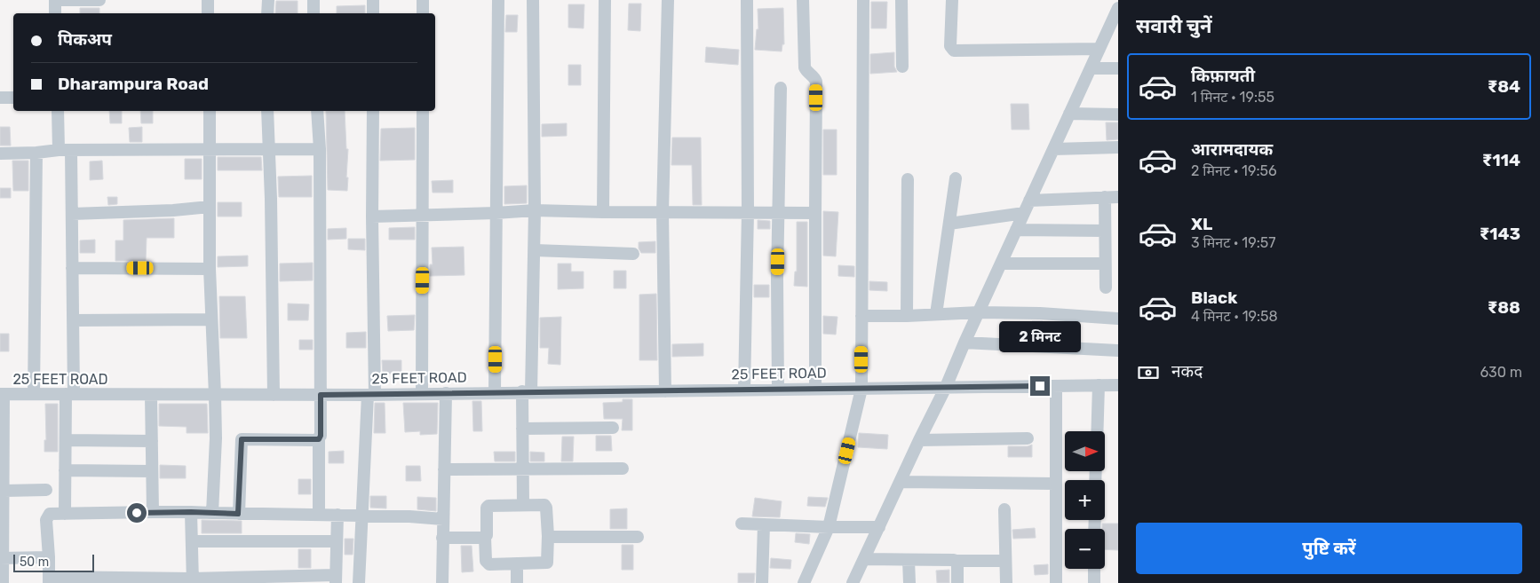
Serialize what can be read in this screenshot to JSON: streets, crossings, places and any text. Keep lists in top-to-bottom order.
{
  "streets": {
    "street": ["25 FEET ROAD"]
  },
  "scale_bar": "50 m",
  "north": "right",
  "page": {
    "heading": "सवारी चुनें",
    "banner": ["पिकअप", "Dharampura Road"],
    "list": [
      {
        "name": "किफ़ायती",
        "note": "1 मिनट · 19:55",
        "value": "₹84"
      },
      {
        "name": "आरामदायक",
        "note": "2 मिनट · 19:56",
        "value": "₹114"
      },
      {
        "name": "XL",
        "note": "3 मिनट · 19:57",
        "value": "₹143"
      },
      {
        "name": "Black",
        "note": "4 मिनट · 19:58",
        "value": "₹88"
      }
    ],
    "bubble": "2 मिनट",
    "pay": ["नकद", "630 m"],
    "map_buttons": ["+", "−"],
    "buttons": "पुष्टि करें",
    "scale": "50 m"
  }
}
